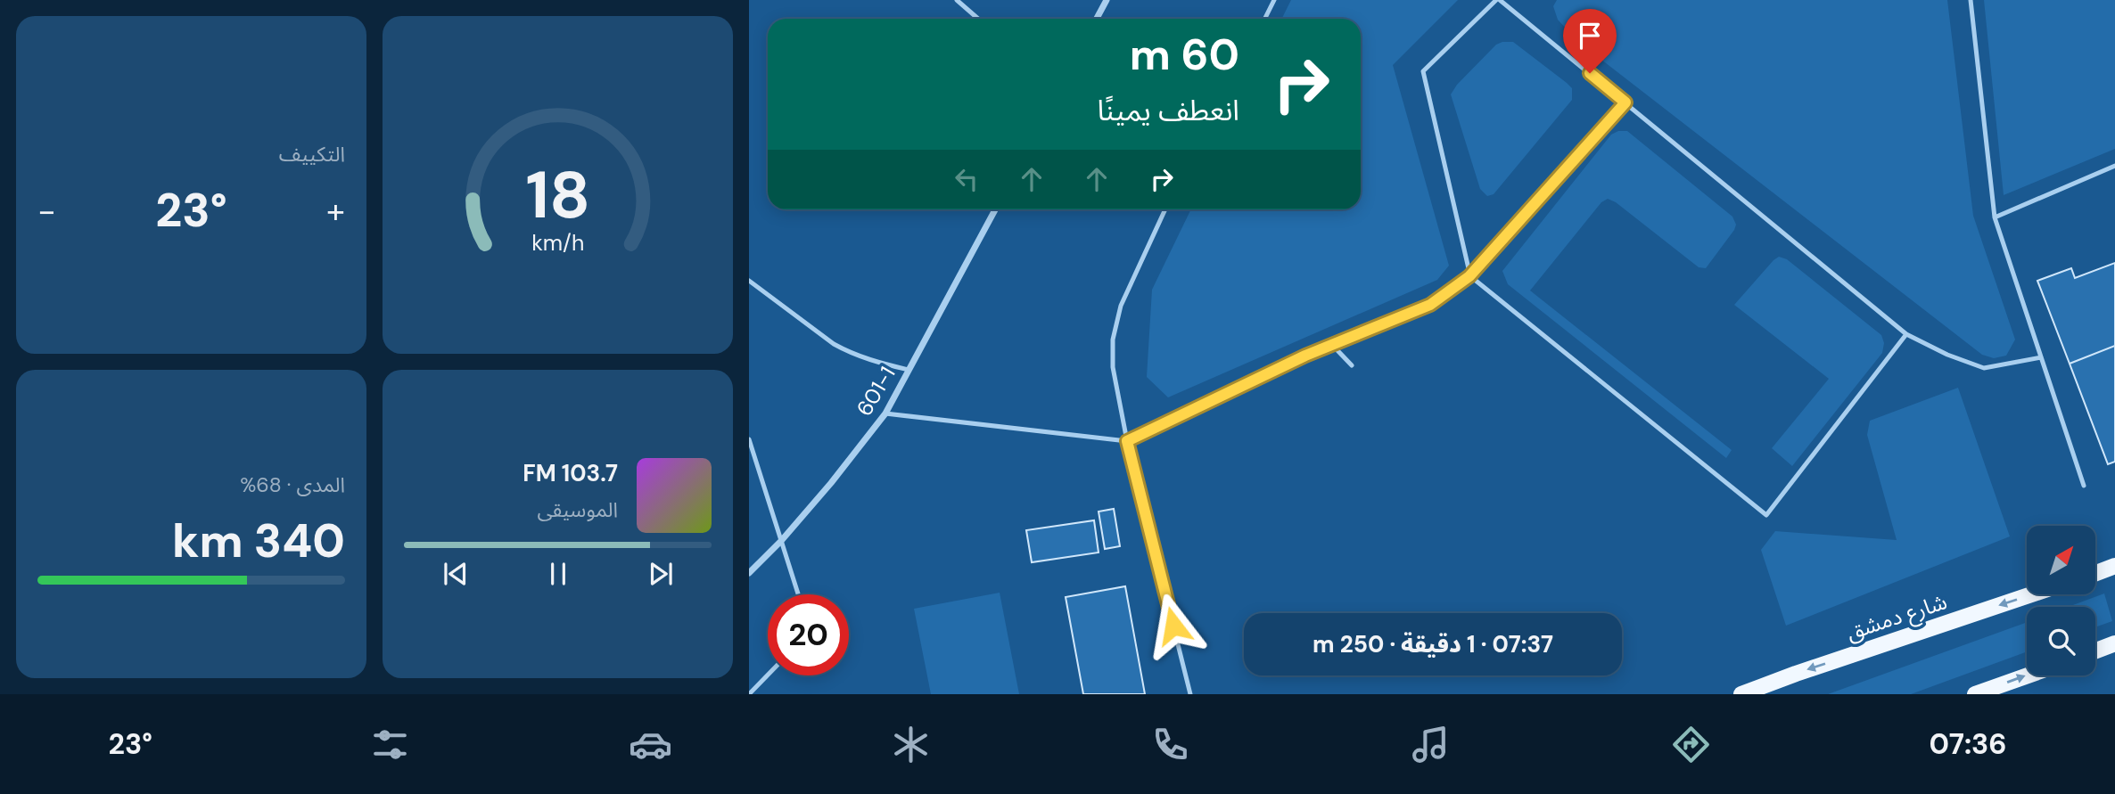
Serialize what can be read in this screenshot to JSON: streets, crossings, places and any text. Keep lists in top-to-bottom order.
{
  "streets": {
    "main road": ["شارع دمشق"],
    "street": ["601-1"]
  },
  "one_way": ["شارع دمشق"],
  "north": "top right",
  "page": {
    "tile": [
      "التكييف",
      ["المدى · 68%", "340 km"]
    ],
    "turn": ["60 m", "انعطف يمينًا"],
    "heat": ["−", "23°", "+"],
    "song": ["103.7 FM", "الموسيقى"],
    "limit": "20",
    "trip": "07:37 · 1 دقيقة · 250 m",
    "tabs": ["07:36", "23°"],
    "gauge": ["18", "km/h"]
  }
}
